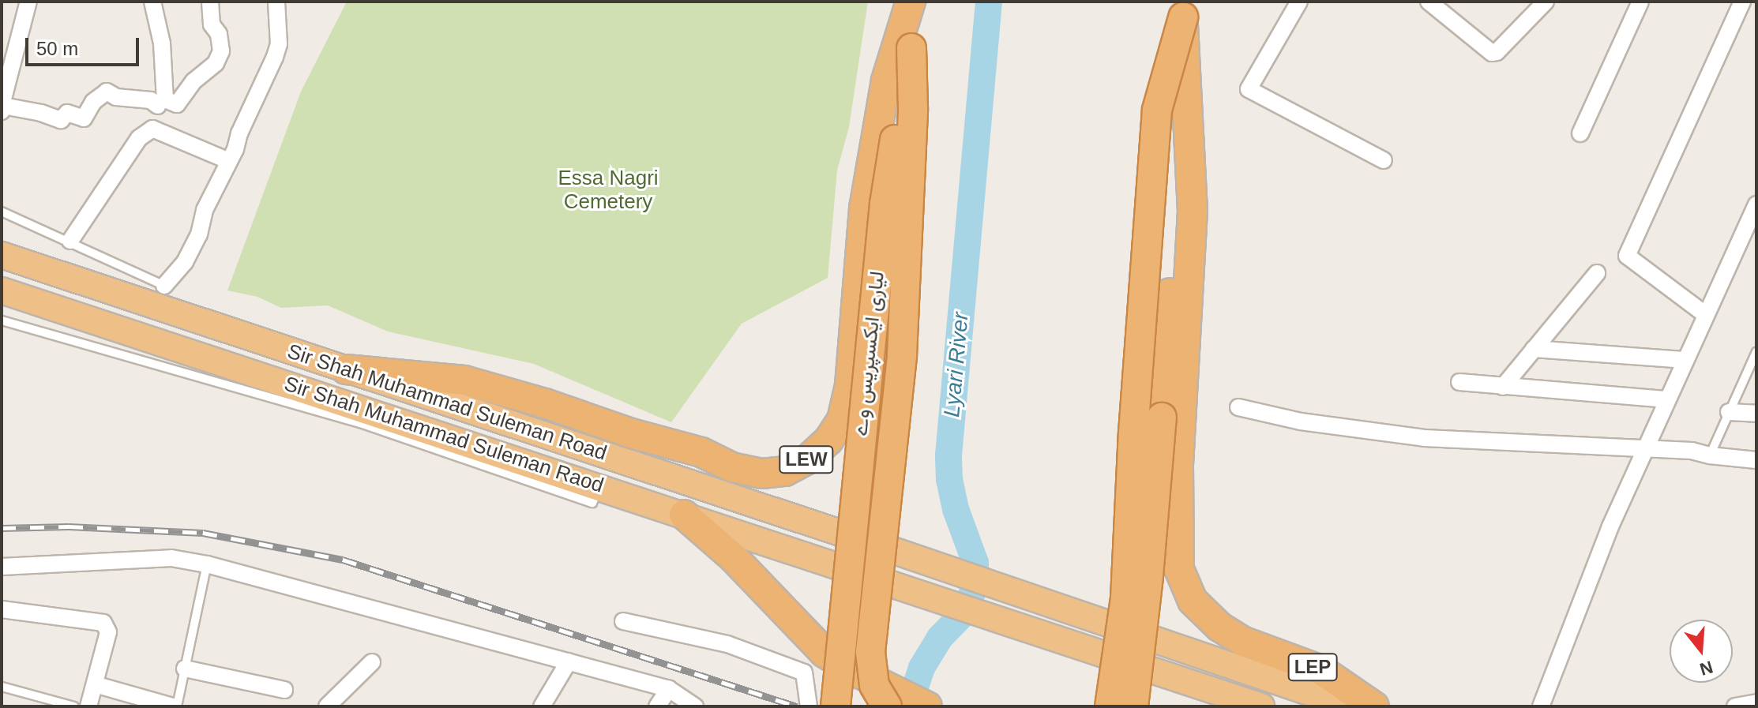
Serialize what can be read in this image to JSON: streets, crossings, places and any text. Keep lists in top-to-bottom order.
{
  "streets": {
    "highway": [
      "لیاری ایکسپریس وے",
      "Sir Shah Muhammad Suleman Road",
      "Sir Shah Muhammad Suleman Raod",
      "LEW",
      "LEP"
    ]
  },
  "crossings": [
    ["لیاری ایکسپریس وے", "LEW"],
    ["Sir Shah Muhammad Suleman Road", "LEW"]
  ],
  "water": ["Lyari River"],
  "parks": ["Essa Nagri Cemetery"],
  "scale_bar": "50 m",
  "north": "bottom"
}
